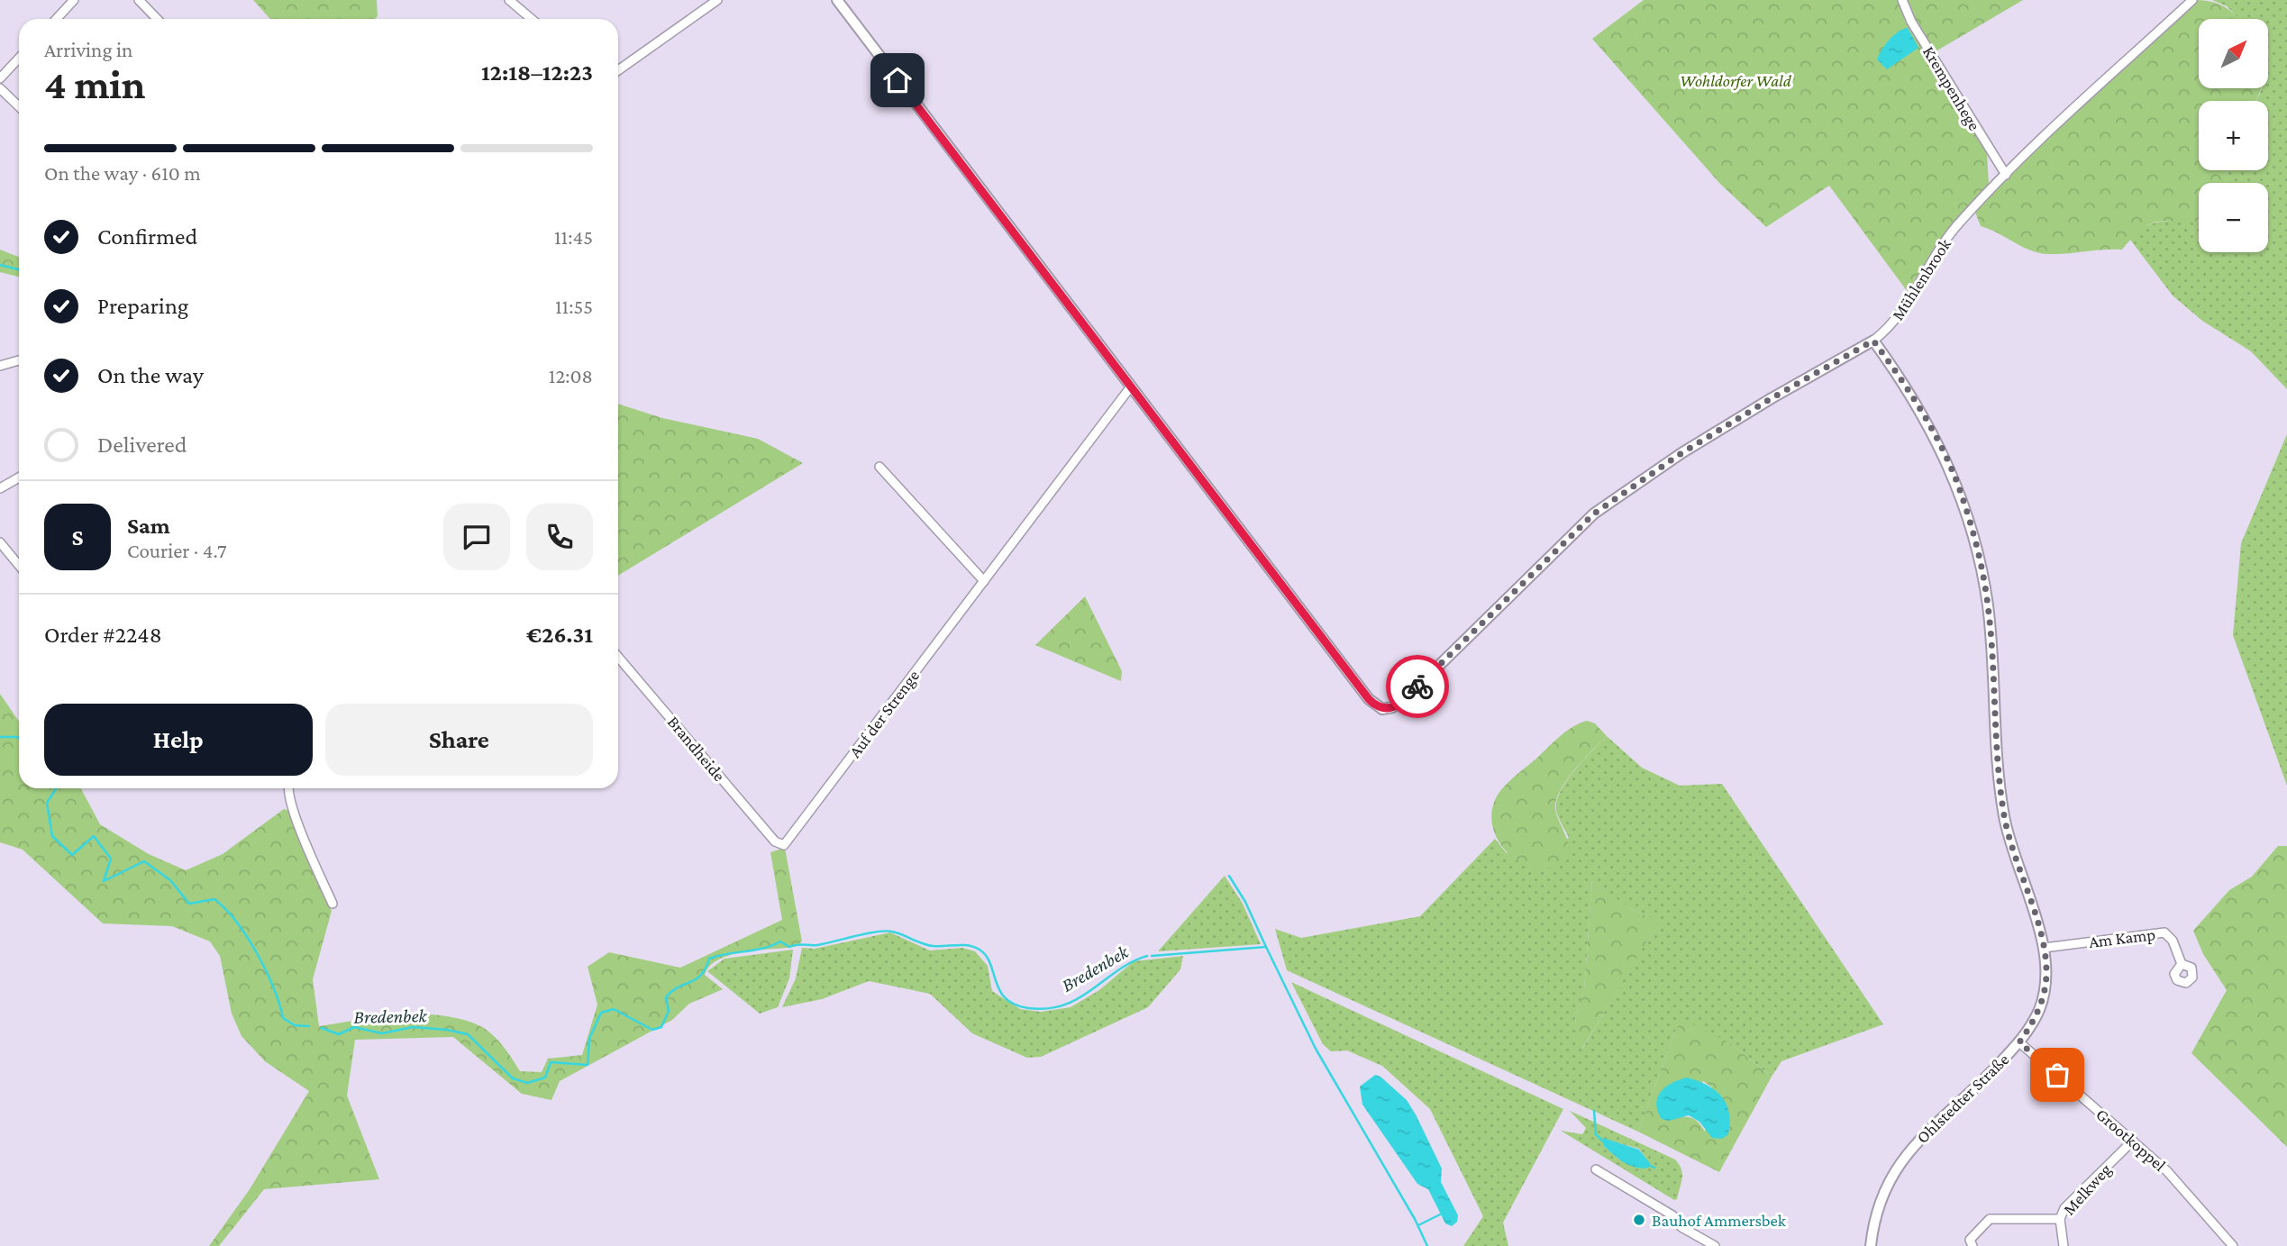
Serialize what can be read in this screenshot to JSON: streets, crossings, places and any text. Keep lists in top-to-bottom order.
{
  "streets": {
    "street": [
      "Krempenhege",
      "Mühlenbrook",
      "Auf der Strenge",
      "Brandheide",
      "Am Kamp",
      "Ohlstedter Straße",
      "Grootkoppel",
      "Melkweg"
    ]
  },
  "crossings": [
    ["Krempenhege", "Mühlenbrook"],
    ["Mühlenbrook", "Auf der Strenge"],
    ["Mühlenbrook", "Ohlstedter Straße"],
    ["Auf der Strenge", "Brandheide"],
    ["Am Kamp", "Ohlstedter Straße"],
    ["Ohlstedter Straße", "Grootkoppel"],
    ["Grootkoppel", "Melkweg"]
  ],
  "water": ["Bredenbek"],
  "parks": ["Wohldorfer Wald"],
  "places": ["Bauhof Ammersbek"],
  "north": "top right",
  "page": {
    "map_buttons": ["+", "−"],
    "heading": ["4 min", "Arriving in", "12:18–12:23"],
    "panel": [
      "Sam",
      "Courier · 4.7",
      "Order #2248",
      "€26.31"
    ],
    "bar": "On the way · 610 m",
    "list": [
      ["Confirmed", "11:45"],
      ["Preparing", "11:55"],
      ["On the way", "12:08"],
      "Delivered"
    ],
    "round": "S",
    "buttons": ["Help", "Share"]
  }
}
